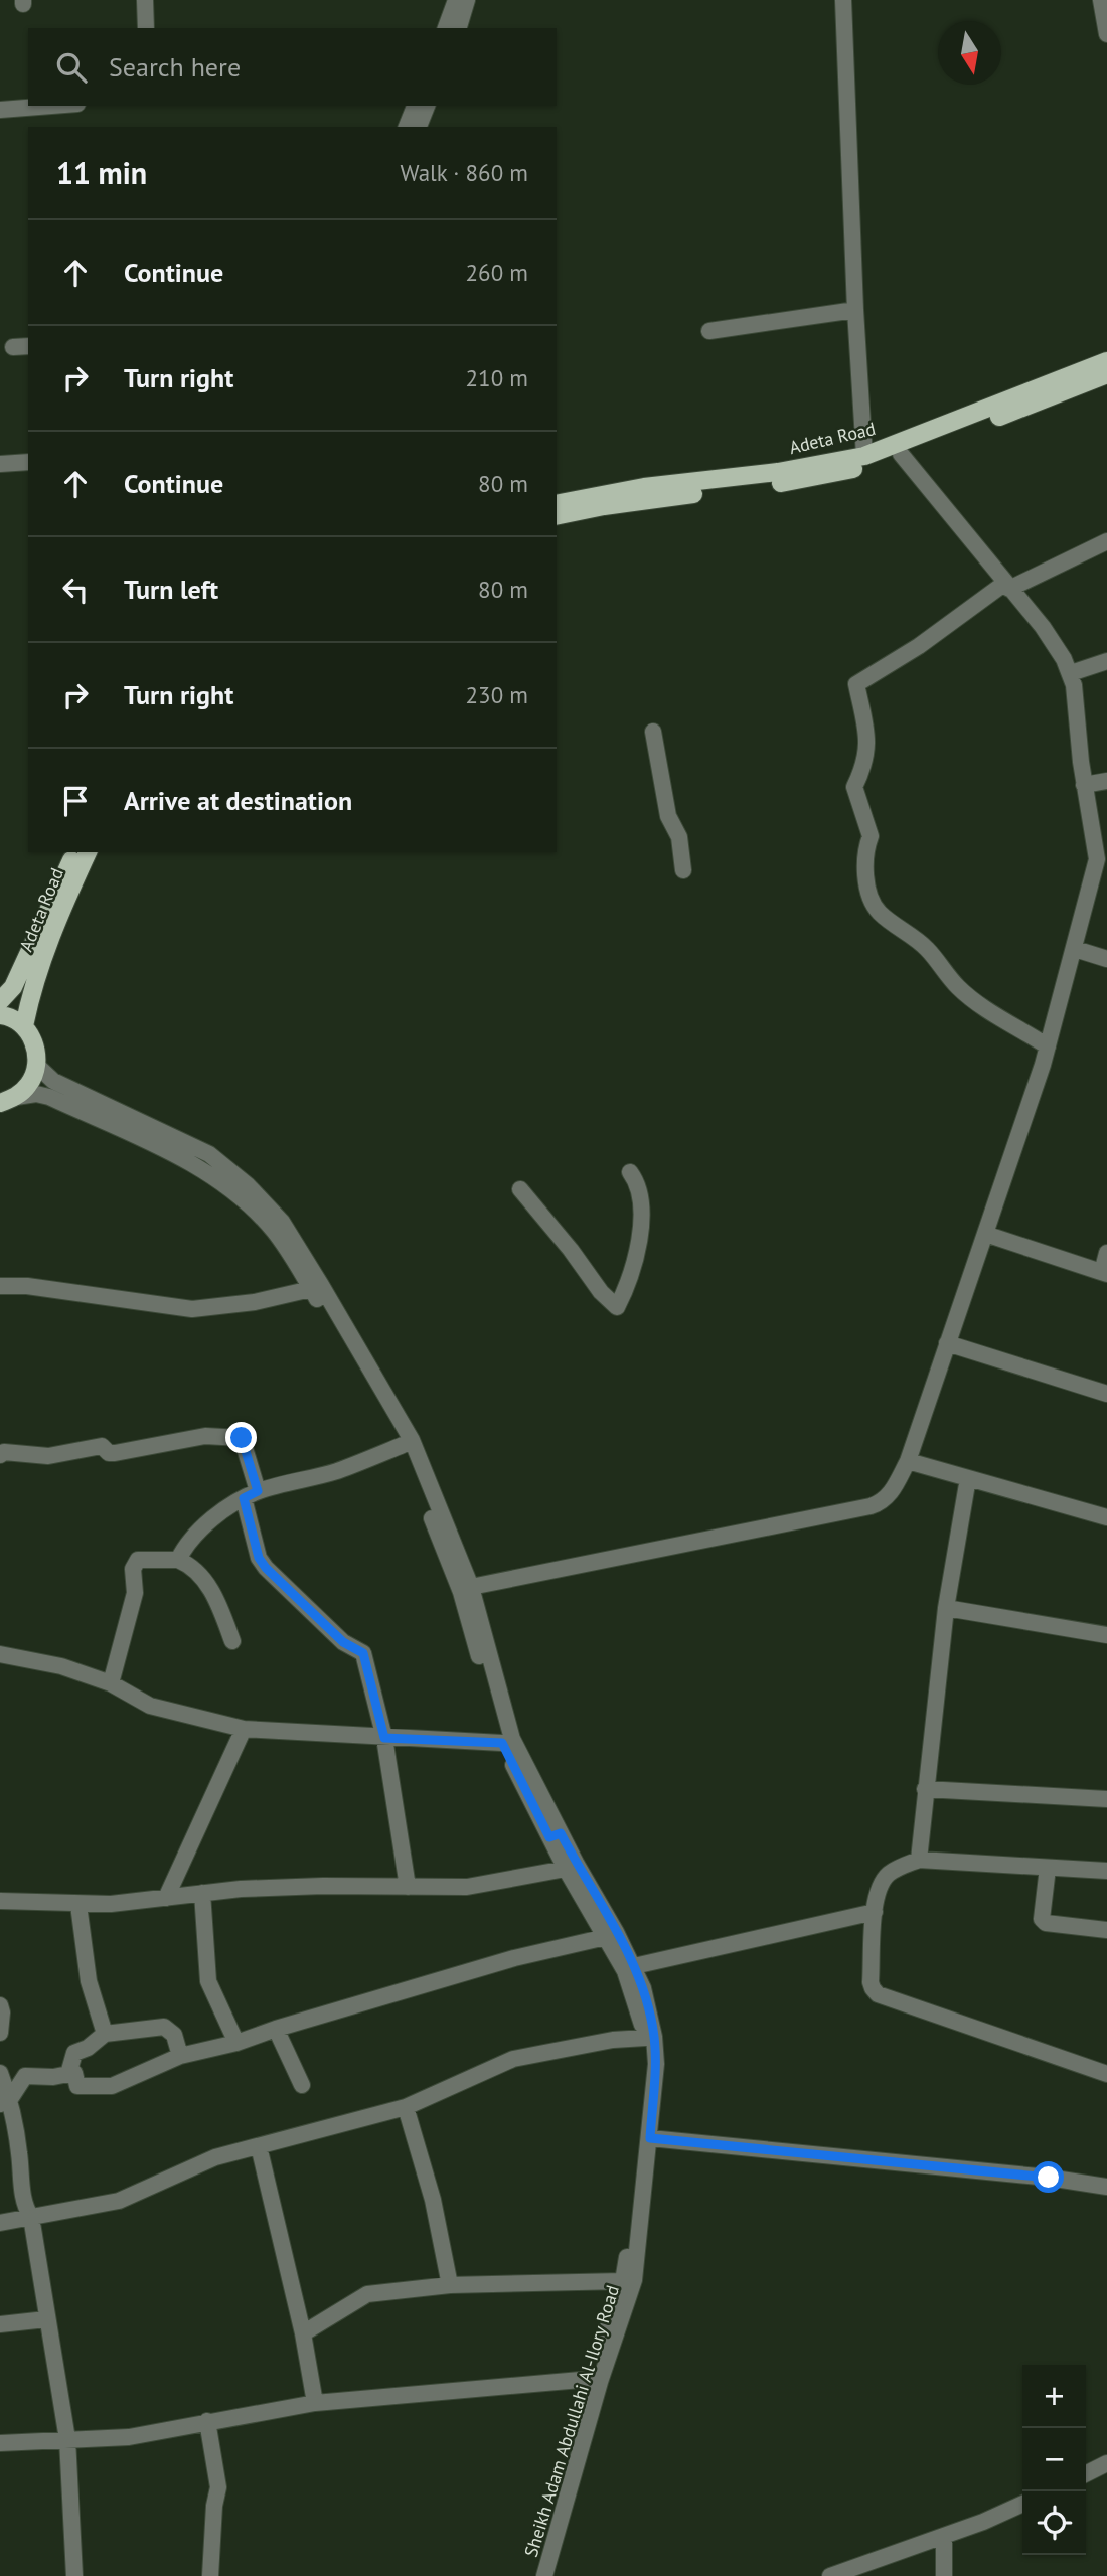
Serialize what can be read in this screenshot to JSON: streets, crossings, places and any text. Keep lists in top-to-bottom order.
{
  "streets": {
    "main road": ["Adeta Road"],
    "street": ["Sheikh Adam Abdullahi Al-Ilory Road"]
  },
  "north": "bottom",
  "page": {
    "search": "Search here",
    "heading": ["11 min", "Walk · 860 m"],
    "list": [
      ["Continue", "260 m"],
      ["Turn right", "210 m"],
      ["Continue", "80 m"],
      ["Turn left", "80 m"],
      ["Turn right", "230 m"],
      "Arrive at destination"
    ],
    "map_buttons": ["+", "−"]
  }
}
